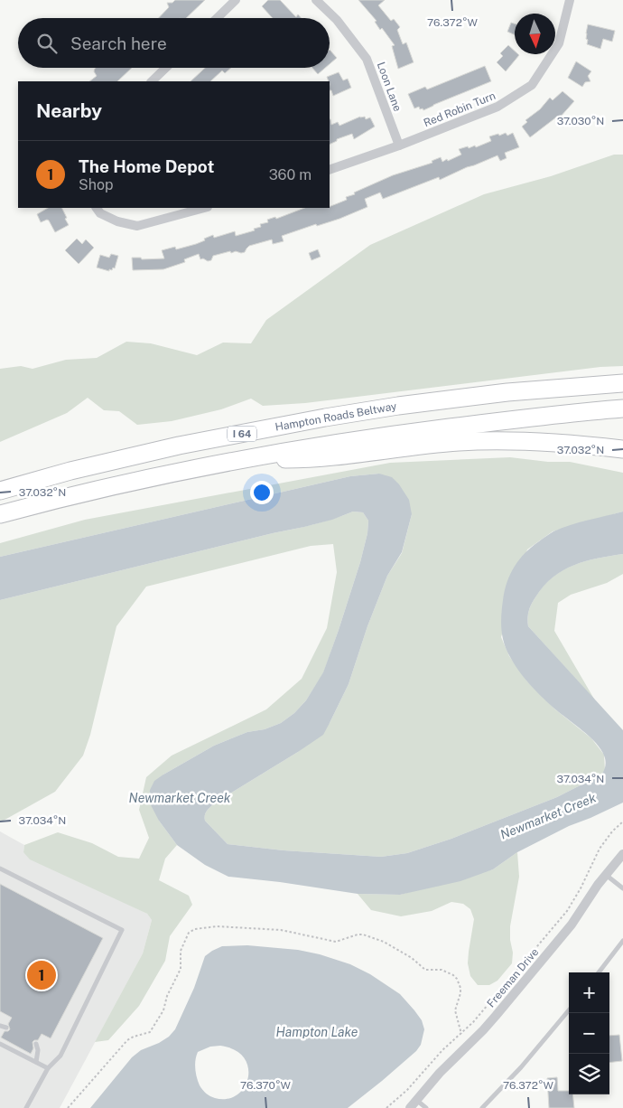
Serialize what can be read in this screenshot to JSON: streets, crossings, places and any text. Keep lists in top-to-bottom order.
{
  "streets": {
    "highway": ["Hampton Roads Beltway", "I 64"],
    "street": ["Loon Lane", "Red Robin Turn", "Freeman Drive"]
  },
  "crossings": [
    ["Loon Lane", "Red Robin Turn"]
  ],
  "water": ["Newmarket Creek", "Hampton Lake"],
  "north": "bottom",
  "page": {
    "search": "Search here",
    "heading": "Nearby",
    "list": [
      {
        "mark": "1",
        "name": "The Home Depot",
        "note": "Shop",
        "value": "360 m"
      }
    ],
    "pins": "1",
    "map_buttons": ["+", "−"]
  },
  "coordinates": [
    "76.372°W",
    "37.030°N",
    "37.032°N",
    "37.034°N",
    "76.370°W"
  ]
}
